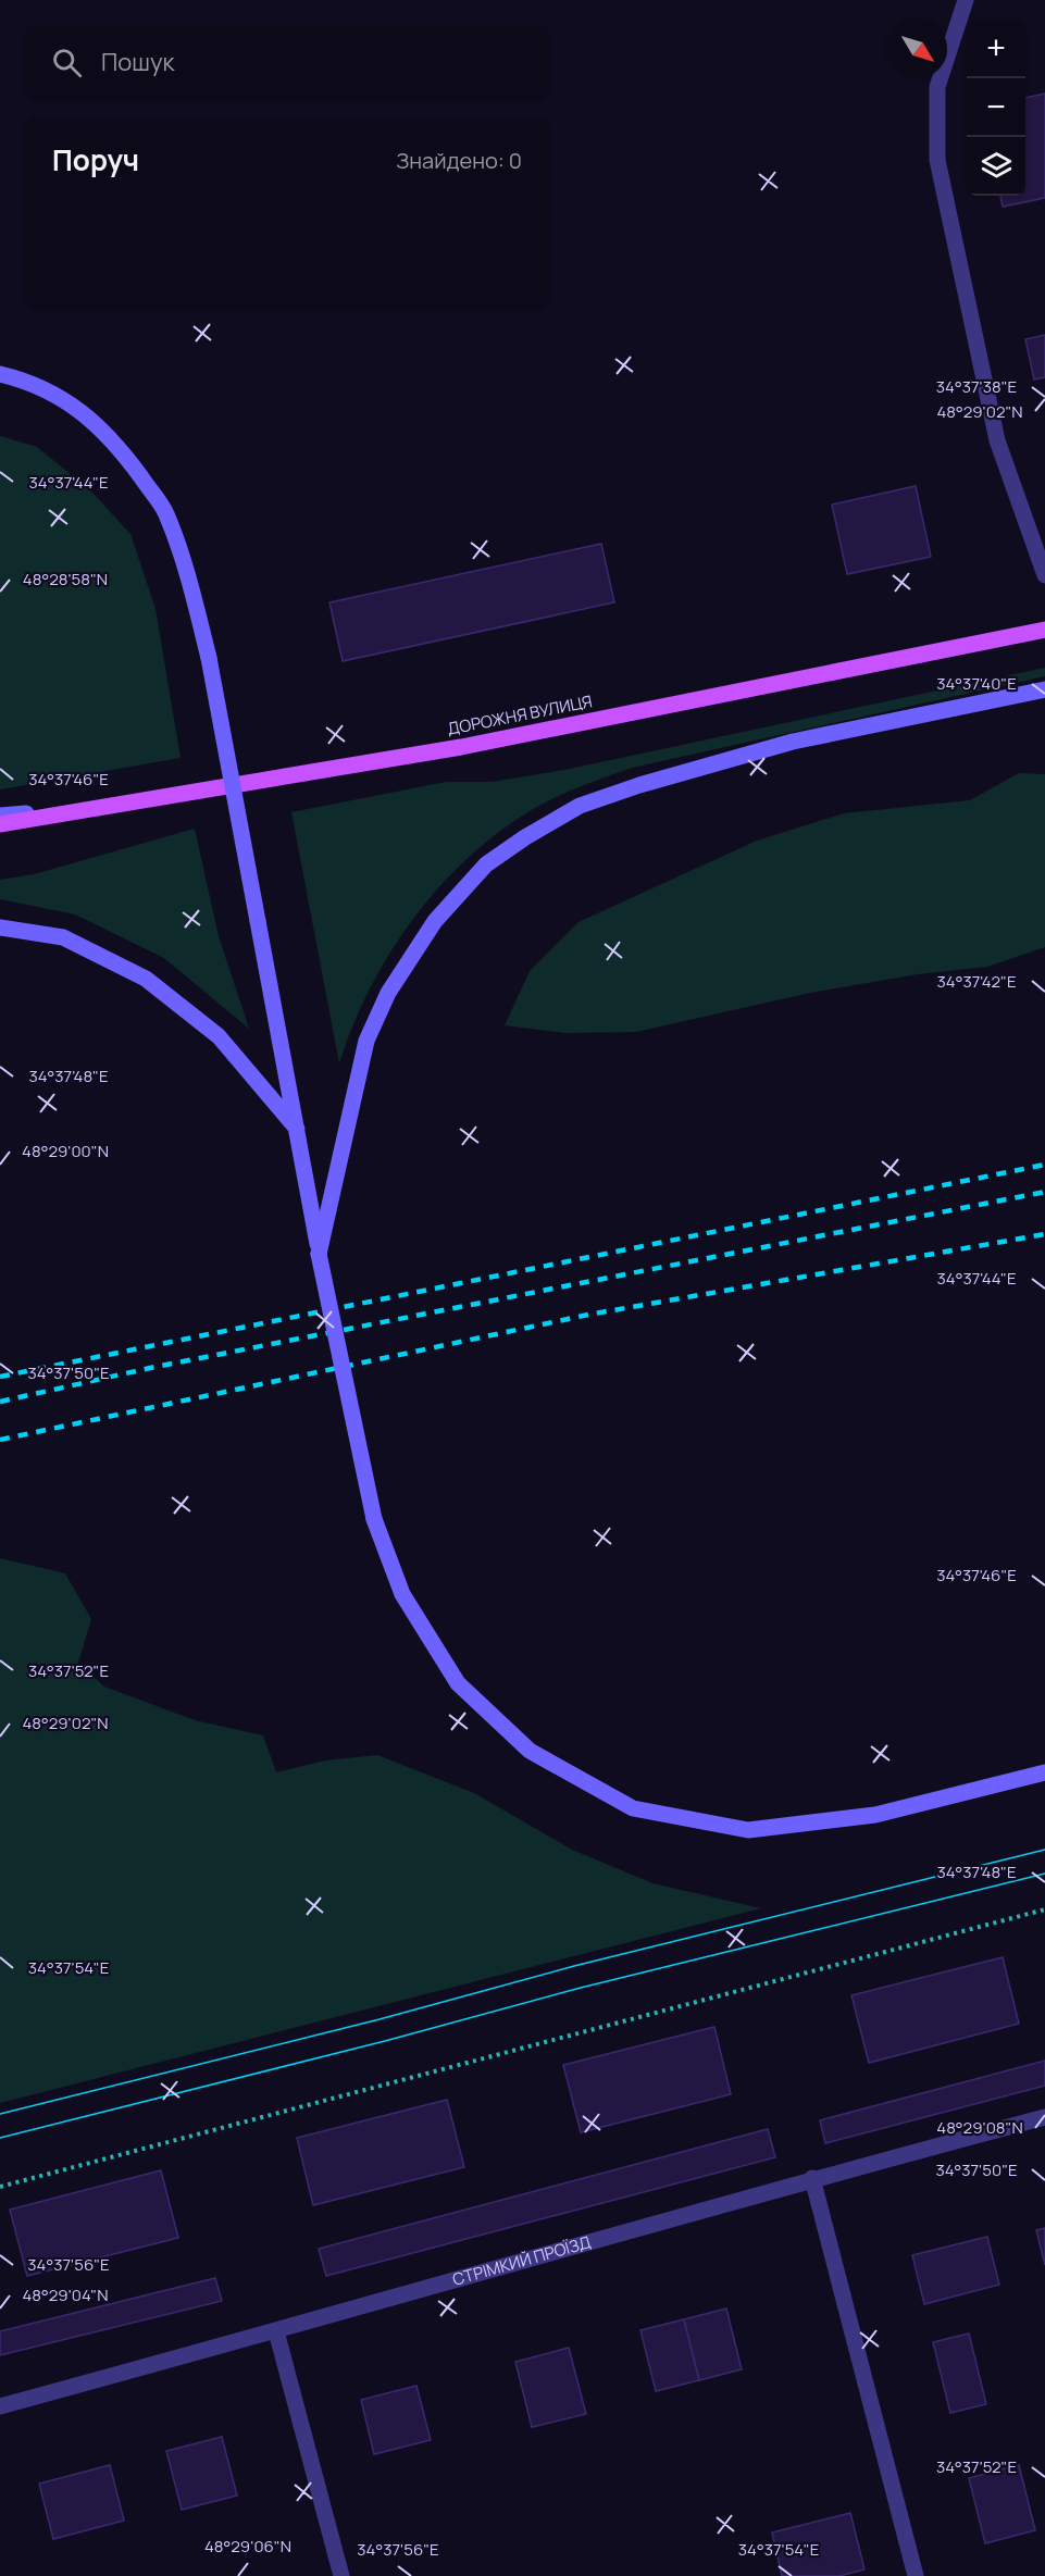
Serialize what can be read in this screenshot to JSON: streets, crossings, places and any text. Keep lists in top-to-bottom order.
{
  "streets": {
    "main road": ["ДОРОЖНЯ ВУЛИЦЯ"],
    "street": ["СТРІМКИЙ ПРОЇЗД"]
  },
  "north": "bottom right",
  "page": {
    "map_buttons": ["+", "−"],
    "search": "Пошук",
    "heading": ["Поруч", "Знайдено: 0"]
  },
  "coordinates": [
    "34°37'38\"E",
    "48°29'02\"N",
    "34°37'44\"E",
    "48°28'58\"N",
    "34°37'40\"E",
    "34°37'46\"E",
    "34°37'42\"E",
    "34°37'48\"E",
    "48°29'00\"N",
    "34°37'50\"E",
    "34°37'52\"E",
    "34°37'54\"E",
    "48°29'08\"N",
    "34°37'56\"E",
    "48°29'04\"N",
    "48°29'06\"N"
  ]
}
